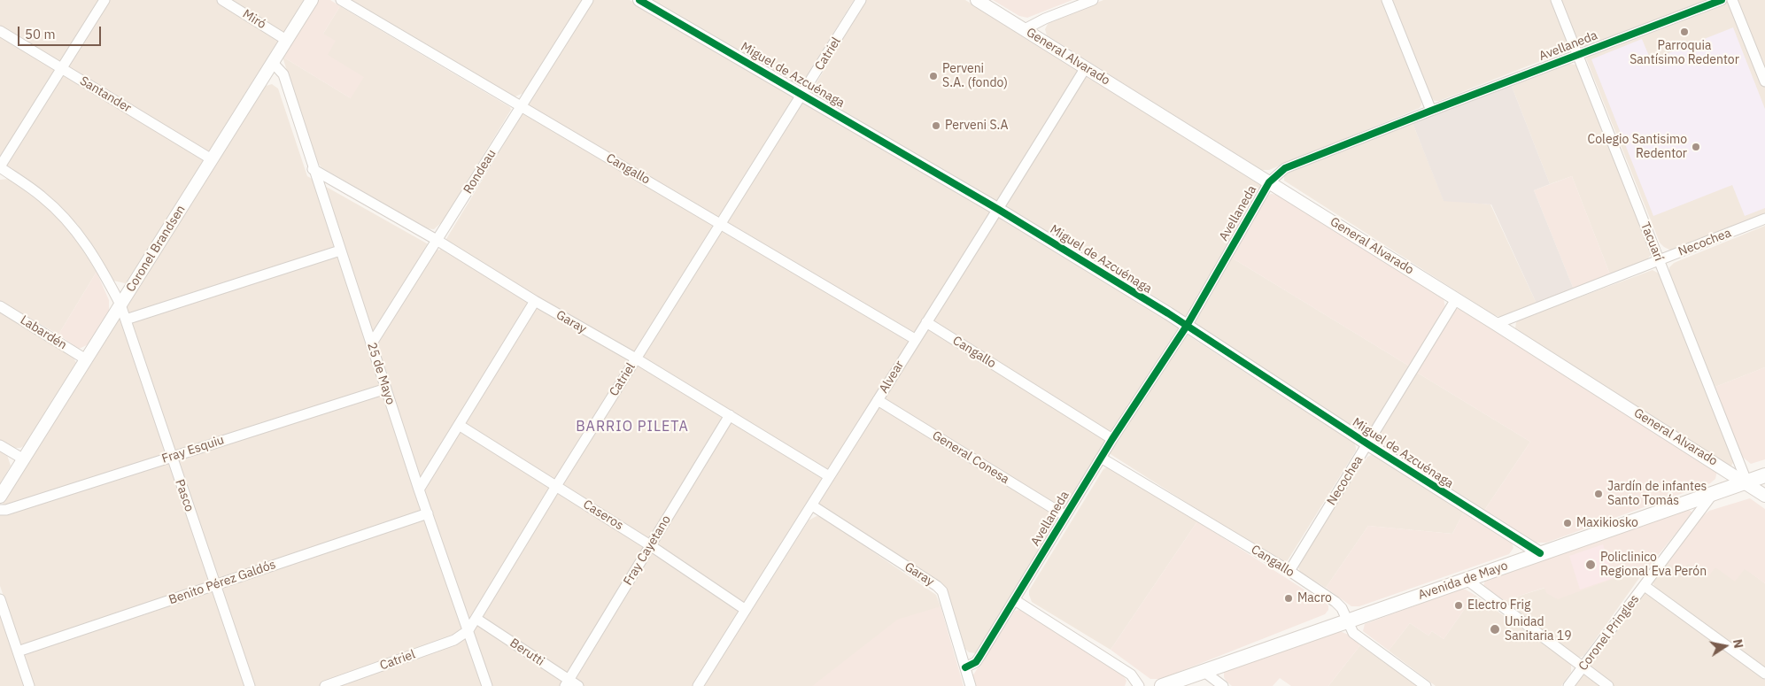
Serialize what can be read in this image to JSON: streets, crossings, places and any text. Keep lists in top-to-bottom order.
{
  "streets": {
    "main road": ["Avenida de Mayo"],
    "street": [
      "Miró",
      "Avellaneda",
      "Catriel",
      "General Alvarado",
      "Miguel de Azcuénaga",
      "Santander",
      "Cangallo",
      "Rondeau",
      "Tacuarí",
      "Necochea",
      "Coronel Brandsen",
      "Garay",
      "Labardén",
      "25 de Mayo",
      "Alvear",
      "Fray Esquiu",
      "General Conesa",
      "Pasco",
      "Caseros",
      "Fray Cayetano",
      "Benito Pérez Galdós",
      "Coronel Pringles",
      "Berutti"
    ]
  },
  "crossings": [
    ["Miró", "Coronel Brandsen"],
    ["Avellaneda", "General Alvarado"],
    ["Avellaneda", "Miguel de Azcuénaga"],
    ["Avellaneda", "Cangallo"],
    ["Avellaneda", "Tacuarí"],
    ["Avellaneda", "Garay"],
    ["Avellaneda", "General Conesa"],
    ["Catriel", "Miguel de Azcuénaga"],
    ["Catriel", "Cangallo"],
    ["Catriel", "Garay"],
    ["Catriel", "25 de Mayo"],
    ["Catriel", "Caseros"],
    ["Catriel", "Berutti"],
    ["General Alvarado", "Tacuarí"],
    ["General Alvarado", "Necochea"],
    ["General Alvarado", "Alvear"],
    ["General Alvarado", "Avenida de Mayo"],
    ["Miguel de Azcuénaga", "Necochea"],
    ["Miguel de Azcuénaga", "Alvear"],
    ["Miguel de Azcuénaga", "Avenida de Mayo"],
    ["Santander", "Coronel Brandsen"],
    ["Cangallo", "Rondeau"],
    ["Cangallo", "Necochea"],
    ["Cangallo", "Alvear"],
    ["Cangallo", "Avenida de Mayo"],
    ["Rondeau", "Garay"],
    ["Rondeau", "25 de Mayo"],
    ["Tacuarí", "Necochea"],
    ["Tacuarí", "Avenida de Mayo"],
    ["Coronel Brandsen", "Labardén"],
    ["Coronel Brandsen", "25 de Mayo"],
    ["Coronel Brandsen", "Pasco"],
    ["Garay", "25 de Mayo"],
    ["Garay", "Alvear"],
    ["Garay", "Fray Cayetano"],
    ["25 de Mayo", "Fray Esquiu"],
    ["25 de Mayo", "Benito Pérez Galdós"],
    ["Alvear", "General Conesa"],
    ["Alvear", "Caseros"],
    ["Fray Esquiu", "Pasco"],
    ["Pasco", "Benito Pérez Galdós"],
    ["Caseros", "Fray Cayetano"],
    ["Fray Cayetano", "Berutti"],
    ["Avenida de Mayo", "Coronel Pringles"]
  ],
  "districts": ["BARRIO PILETA"],
  "places": [
    "Parroquia Santísimo Redentor",
    "Perveni S.A. (fondo)",
    "Perveni S.A",
    "Colegio Santisimo Redentor",
    "Jardín de infantes Santo Tomás",
    "Maxikiosko",
    "Policlinico Regional Eva Perón",
    "Macro",
    "Electro Frig",
    "Unidad Sanitaria 19"
  ],
  "scale_bar": "50 m",
  "north": "right"
}
